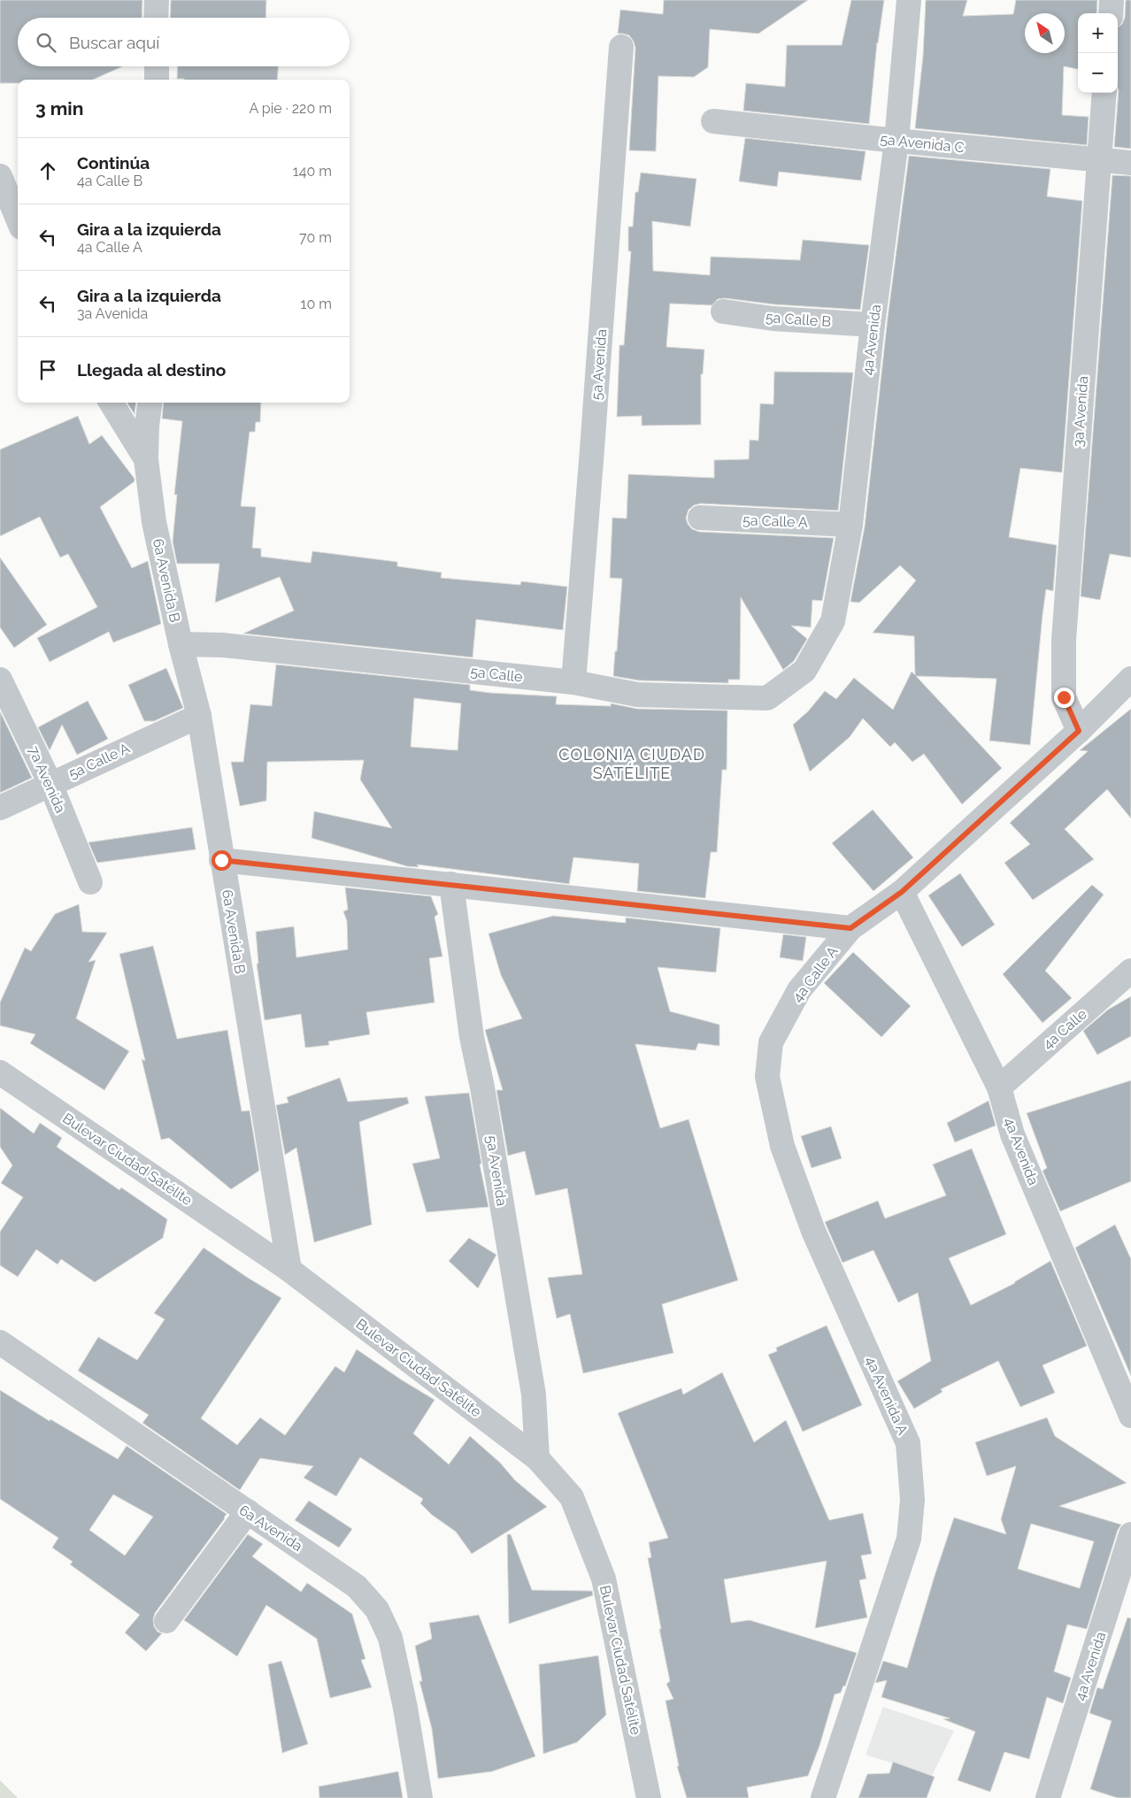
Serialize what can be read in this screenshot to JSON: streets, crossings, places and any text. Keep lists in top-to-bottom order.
{
  "streets": {
    "street": [
      "5a Avenida C",
      "5a Calle B",
      "4a Avenida",
      "5a Avenida",
      "3a Avenida",
      "5a Calle A",
      "6a Avenida B",
      "5a Calle",
      "7a Avenida",
      "4a Calle A",
      "4a Calle",
      "Bulevar Ciudad Satélite",
      "4a Avenida A",
      "6a Avenida"
    ]
  },
  "crossings": [
    ["5a Avenida C", "4a Avenida"],
    ["5a Avenida C", "3a Avenida"],
    ["5a Calle B", "4a Avenida"],
    ["4a Avenida", "5a Calle A"],
    ["4a Avenida", "5a Calle"],
    ["4a Avenida", "4a Calle A"],
    ["4a Avenida", "4a Calle"],
    ["5a Avenida", "5a Calle"],
    ["5a Avenida", "Bulevar Ciudad Satélite"],
    ["3a Avenida", "4a Calle A"],
    ["5a Calle A", "6a Avenida B"],
    ["5a Calle A", "7a Avenida"],
    ["6a Avenida B", "5a Calle"],
    ["6a Avenida B", "Bulevar Ciudad Satélite"],
    ["4a Calle A", "4a Avenida A"]
  ],
  "districts": ["COLONIA CIUDAD SATÉLITE"],
  "north": "top left",
  "page": {
    "map_buttons": ["+", "−"],
    "search": "Buscar aquí",
    "heading": ["3 min", "A pie · 220 m"],
    "list": [
      ["Continúa", "4a Calle B", "140 m"],
      ["Gira a la izquierda", "4a Calle A", "70 m"],
      ["Gira a la izquierda", "3a Avenida", "10 m"],
      "Llegada al destino"
    ]
  }
}
